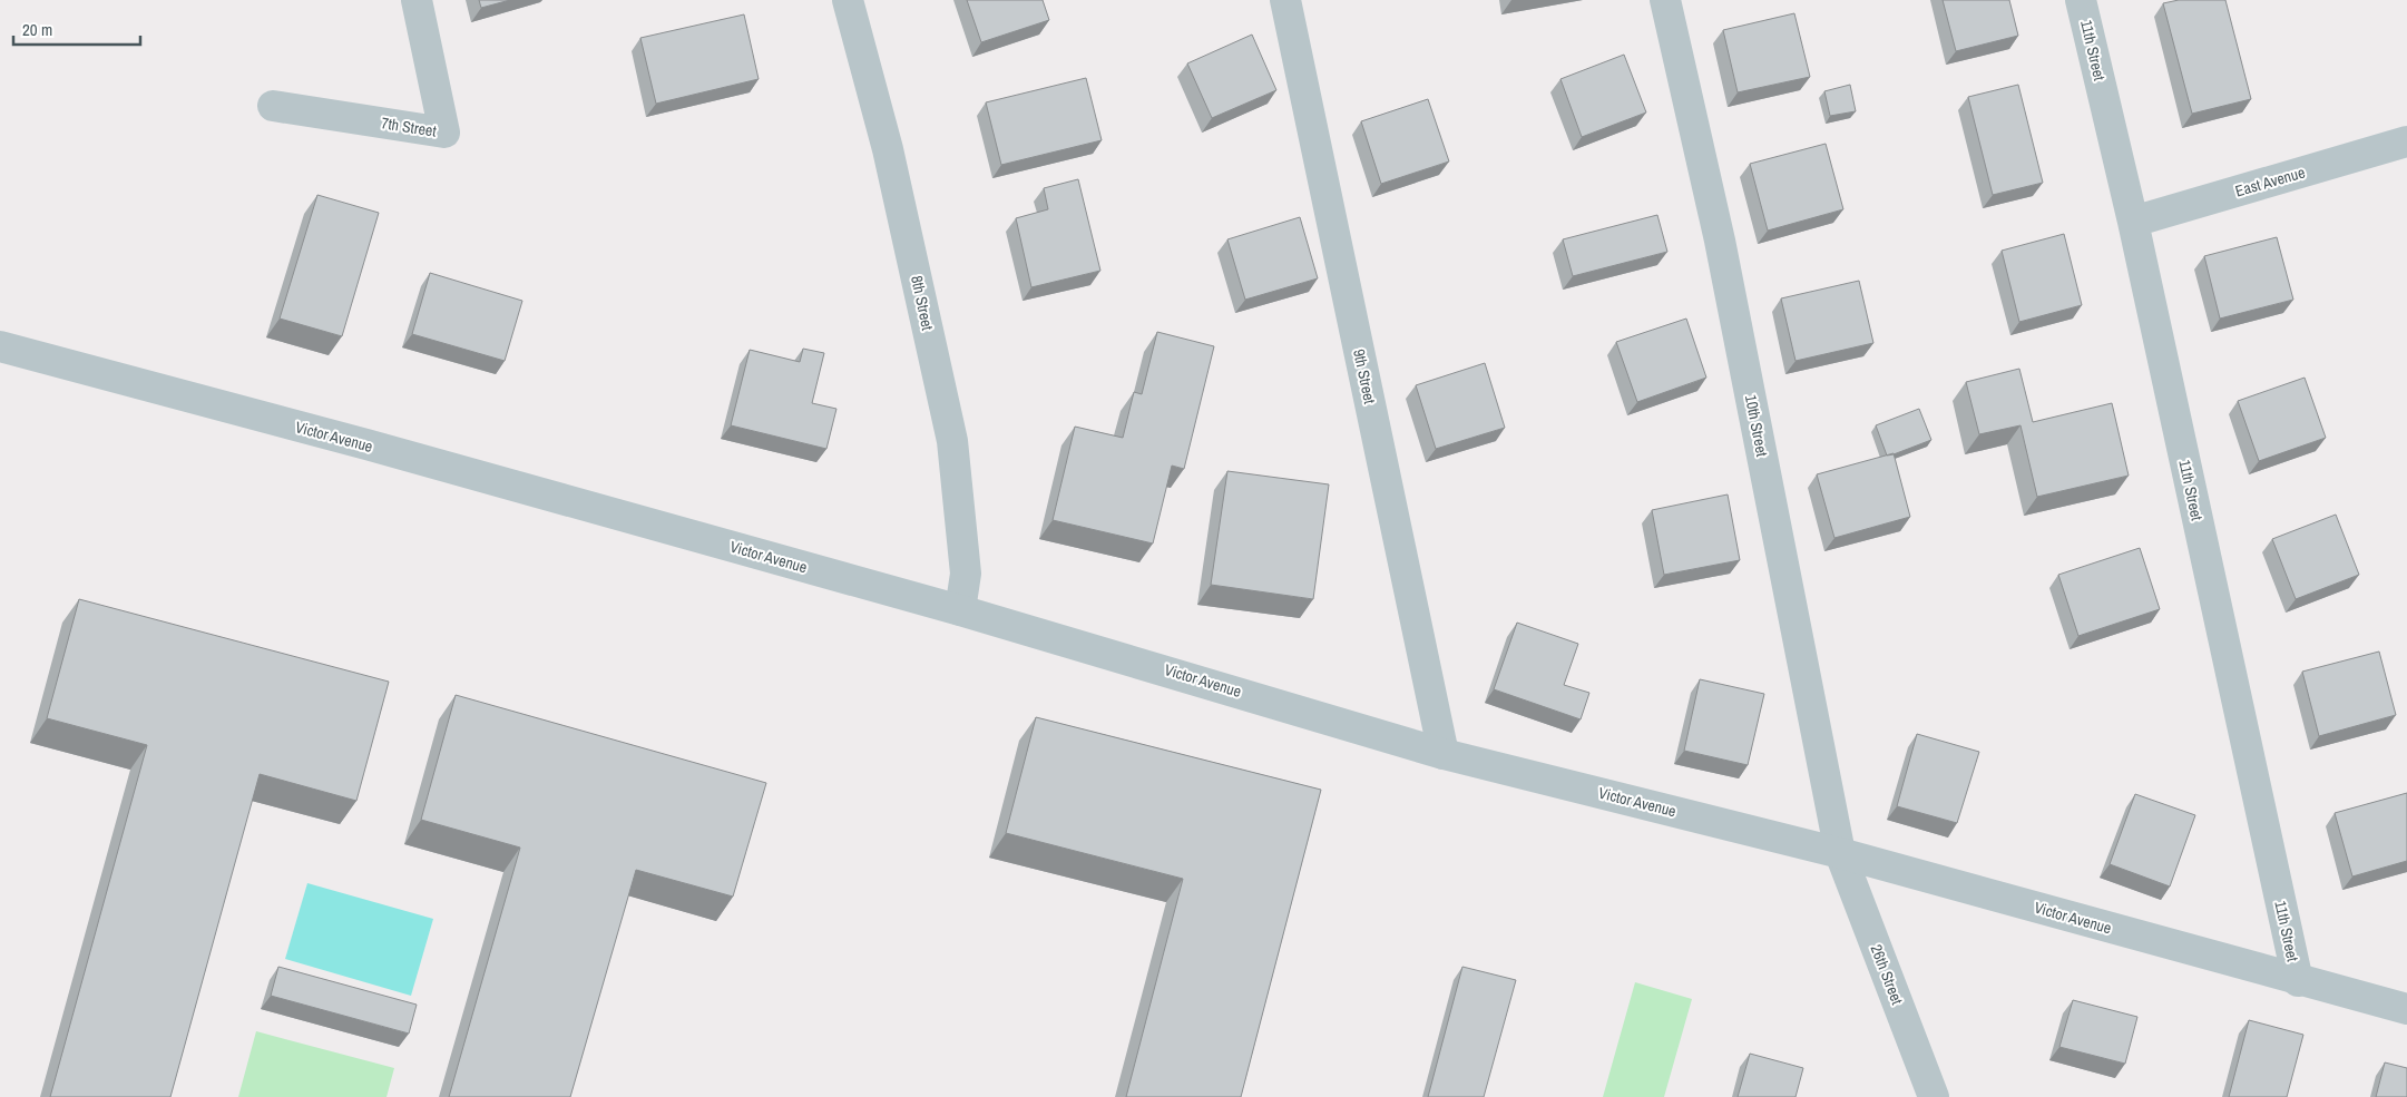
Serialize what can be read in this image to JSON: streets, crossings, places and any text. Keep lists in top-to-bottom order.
{
  "streets": {
    "street": [
      "11th Street",
      "7th Street",
      "East Avenue",
      "8th Street",
      "9th Street",
      "10th Street",
      "Victor Avenue",
      "26th Street"
    ]
  },
  "crossings": [
    ["11th Street", "East Avenue"],
    ["11th Street", "Victor Avenue"],
    ["8th Street", "Victor Avenue"],
    ["9th Street", "Victor Avenue"],
    ["10th Street", "Victor Avenue"],
    ["10th Street", "26th Street"],
    ["Victor Avenue", "26th Street"]
  ],
  "scale_bar": "20 m"
}
